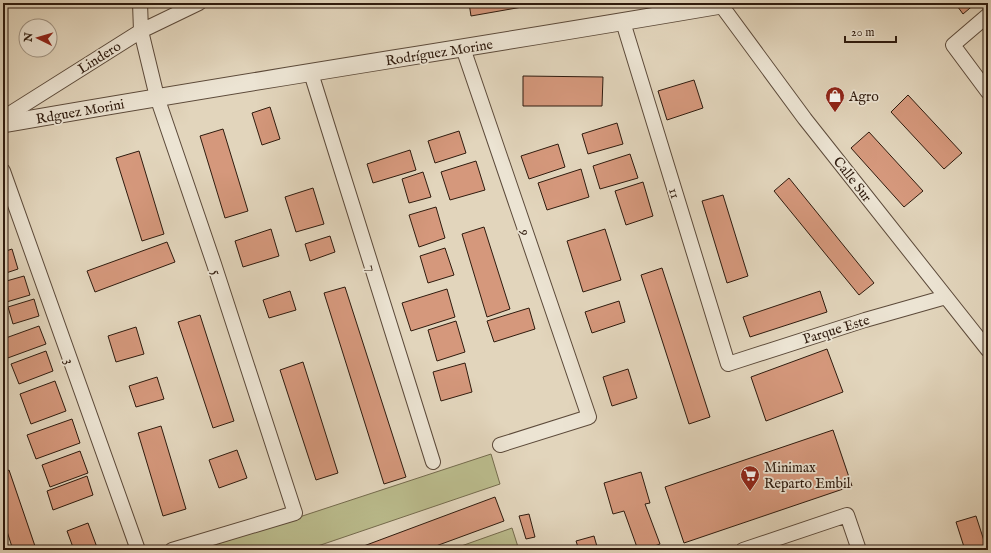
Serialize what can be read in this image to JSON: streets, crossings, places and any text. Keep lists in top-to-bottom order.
{
  "streets": {
    "street": [
      "Rodríguez Morine",
      "Lindero",
      "Rdguez Morini",
      "Calle Sur",
      "11",
      "9",
      "7",
      "5",
      "Parque Este",
      "3"
    ]
  },
  "crossings": [
    ["Rodríguez Morine", "Rdguez Morini"],
    ["Rodríguez Morine", "Calle Sur"],
    ["Rodríguez Morine", "11"],
    ["Rodríguez Morine", "9"],
    ["Rodríguez Morine", "7"],
    ["Rodríguez Morine", "5"],
    ["Lindero", "5"],
    ["Rdguez Morini", "5"],
    ["Calle Sur", "Parque Este"],
    ["11", "Parque Este"]
  ],
  "places": {
    "shop": ["Agro"],
    "supermarket": ["Minimax Reparto Embil"]
  },
  "scale_bar": "20 m",
  "north": "left"
}
